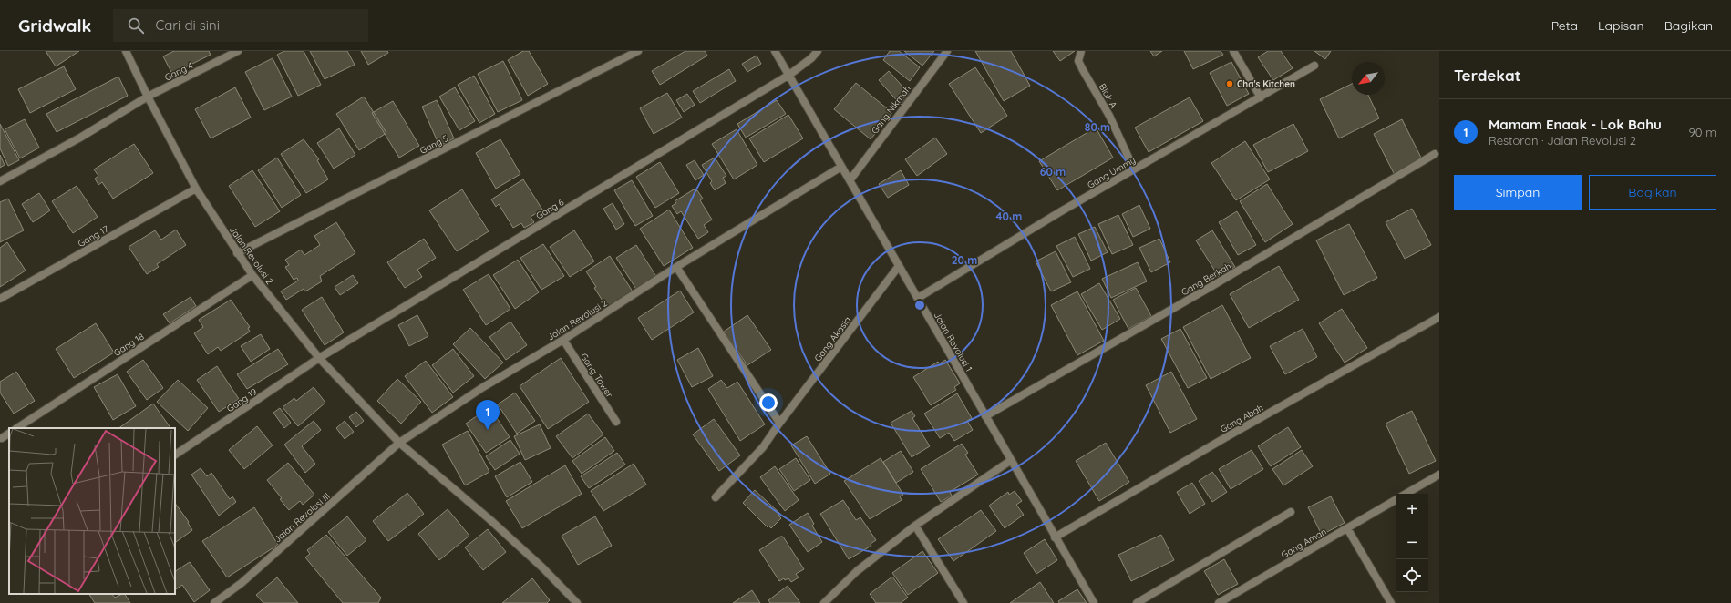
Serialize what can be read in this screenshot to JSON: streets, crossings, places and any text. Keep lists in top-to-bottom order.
{
  "streets": {
    "street": [
      "Gang 4",
      "Blok A",
      "Gang Nikmah",
      "Gang 5",
      "Gang Ummy",
      "Gang 6",
      "Gang 17",
      "Jalan Revolusi 2",
      "Gang Berkah",
      "Gang Akasia",
      "Jalan Revolusi 1",
      "Gang 18",
      "Gang Tower",
      "Gang 19",
      "Gang Abah",
      "Jalan Revolusi III",
      "Gang Aman"
    ]
  },
  "crossings": [
    ["Gang 4", "Jalan Revolusi 2"],
    ["Blok A", "Gang Ummy"],
    ["Gang Nikmah", "Jalan Revolusi 1"],
    ["Gang 5", "Jalan Revolusi 2"],
    ["Gang Ummy", "Jalan Revolusi 1"],
    ["Gang 6", "Jalan Revolusi 2"],
    ["Gang 6", "Jalan Revolusi 1"],
    ["Gang 6", "Gang 19"],
    ["Gang 17", "Jalan Revolusi 2"],
    ["Jalan Revolusi 2", "Jalan Revolusi 1"],
    ["Jalan Revolusi 2", "Gang 18"],
    ["Jalan Revolusi 2", "Gang Tower"],
    ["Jalan Revolusi 2", "Gang 19"],
    ["Jalan Revolusi 2", "Jalan Revolusi III"],
    ["Gang Berkah", "Jalan Revolusi 1"],
    ["Gang Akasia", "Jalan Revolusi 1"],
    ["Jalan Revolusi 1", "Gang Abah"]
  ],
  "places": ["Cha's Kitchen"],
  "north": "bottom left",
  "page": {
    "header": "Gridwalk",
    "search": "Cari di sini",
    "nav": ["Peta", "Lapisan", "Bagikan"],
    "heading": "Terdekat",
    "list": [
      {
        "mark": "1",
        "name": "Mamam Enaak - Lok Bahu",
        "note": "Restoran · Jalan Revolusi 2",
        "value": "90 m"
      }
    ],
    "buttons": ["Simpan", "Bagikan"],
    "pins": "1",
    "map_buttons": ["+", "−"]
  },
  "rings": [
    "80 m",
    "60 m",
    "40 m",
    "20 m"
  ]
}
